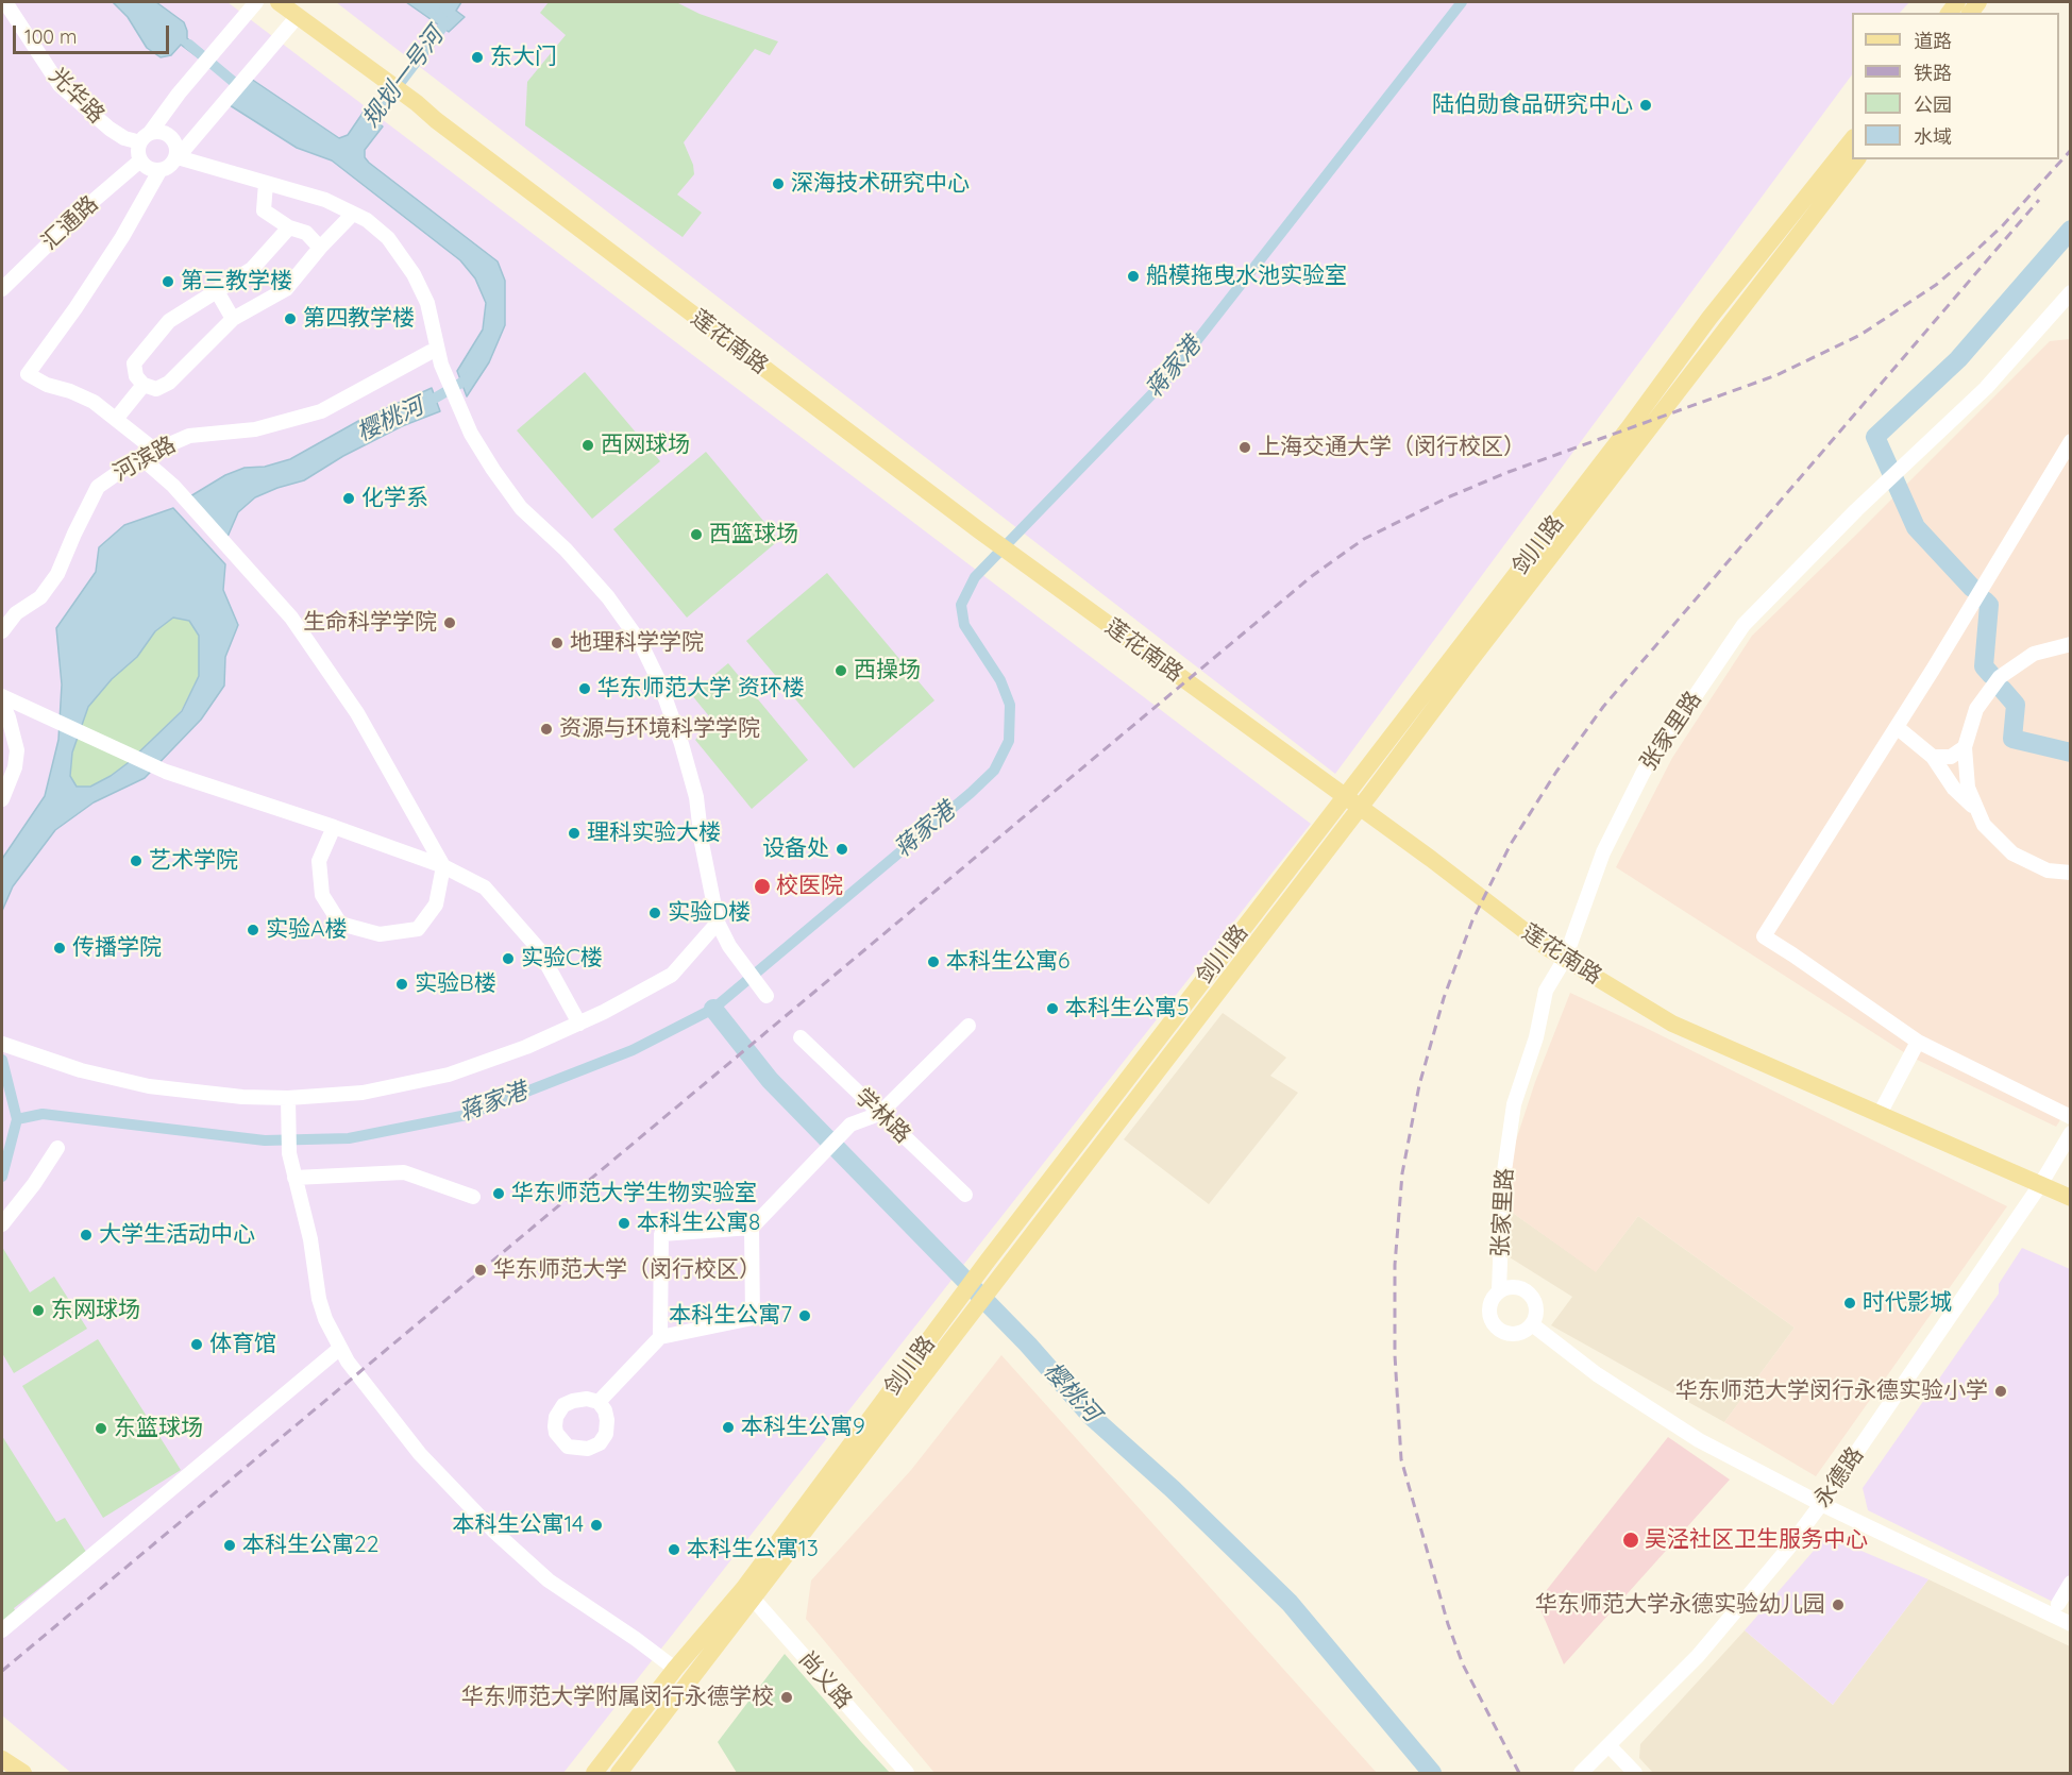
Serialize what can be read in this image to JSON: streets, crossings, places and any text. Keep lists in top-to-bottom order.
{
  "streets": {
    "main road": ["莲花南路", "剑川路"],
    "street": [
      "光华路",
      "汇通路",
      "河滨路",
      "张家里路",
      "学林路",
      "永德路",
      "尚义路"
    ]
  },
  "crossings": [
    ["光华路", "汇通路"],
    ["莲花南路", "剑川路"],
    ["莲花南路", "张家里路"],
    ["莲花南路", "永德路"],
    ["剑川路", "尚义路"]
  ],
  "water": ["规划一号河", "蒋家港", "樱桃河"],
  "places": [
    "东大门",
    "陆伯勋食品研究中心",
    "深海技术研究中心",
    "船模拖曳水池实验室",
    "第三教学楼",
    "第四教学楼",
    "西网球场",
    "上海交通大学（闵行校区）",
    "化学系",
    "西篮球场",
    "生命科学学院",
    "地理科学学院",
    "西操场",
    "华东师范大学 资环楼",
    "资源与环境科学学院",
    "理科实验大楼",
    "设备处",
    "艺术学院",
    "校医院",
    "实验D楼",
    "实验A楼",
    "传播学院",
    "实验C楼",
    "本科生公寓6",
    "实验B楼",
    "本科生公寓5",
    "华东师范大学生物实验室",
    "本科生公寓8",
    "大学生活动中心",
    "华东师范大学（闵行校区）",
    "时代影城",
    "东网球场",
    "本科生公寓7",
    "体育馆",
    "华东师范大学闵行永德实验小学",
    "本科生公寓9",
    "东篮球场",
    "本科生公寓14",
    "吴泾社区卫生服务中心",
    "本科生公寓22",
    "本科生公寓13",
    "华东师范大学永德实验幼儿园",
    "华东师范大学附属闵行永德学校"
  ],
  "legend": [
    "道路",
    "铁路",
    "公园",
    "水域"
  ],
  "scale_bar": "100 m"
}
